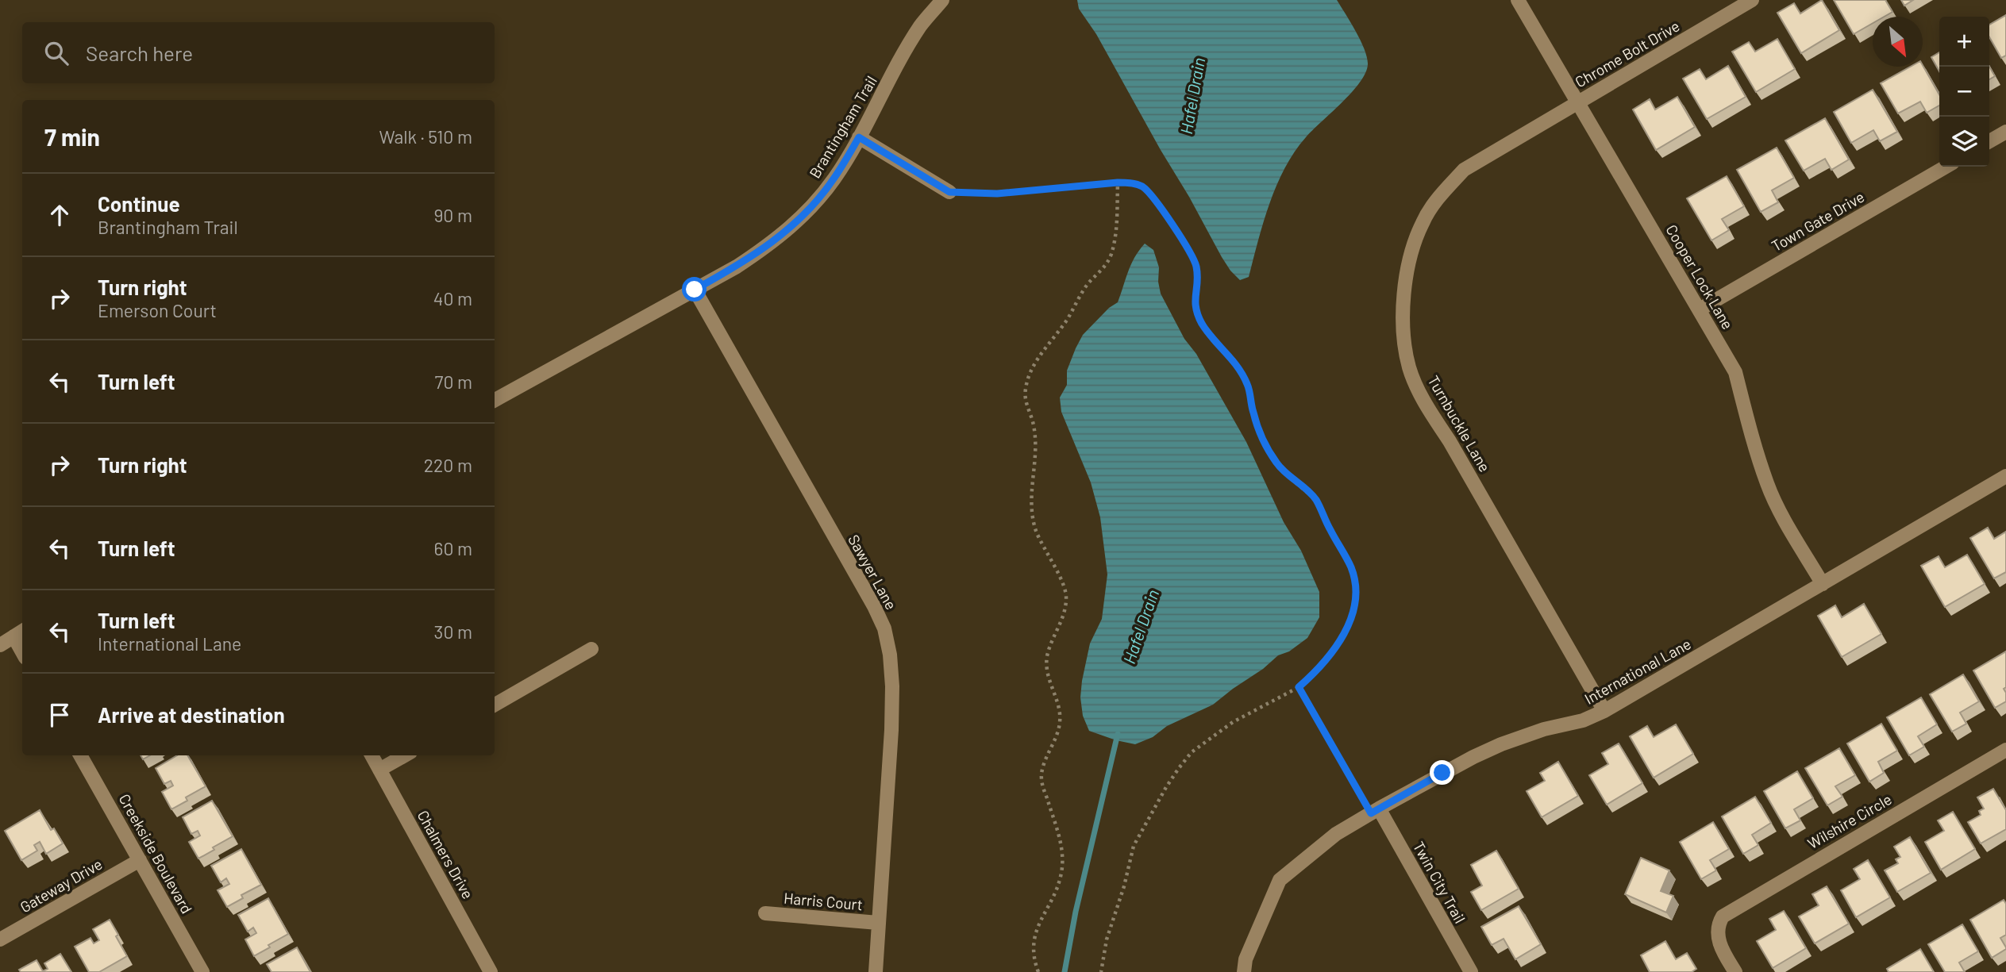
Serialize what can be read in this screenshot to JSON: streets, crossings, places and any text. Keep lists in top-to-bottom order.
{
  "streets": {
    "street": [
      "Chrome Bolt Drive",
      "Brantingham Trail",
      "Town Gate Drive",
      "Cooper Lock Lane",
      "Turnbuckle Lane",
      "Sawyer Lane",
      "International Lane",
      "Wilshire Circle",
      "Creekside Boulevard",
      "Chalmers Drive",
      "Twin City Trail",
      "Gateway Drive",
      "Harris Court"
    ]
  },
  "crossings": [
    ["Chrome Bolt Drive", "Cooper Lock Lane"],
    ["Chrome Bolt Drive", "Turnbuckle Lane"],
    ["Brantingham Trail", "Sawyer Lane"],
    ["Town Gate Drive", "Cooper Lock Lane"],
    ["Cooper Lock Lane", "Turnbuckle Lane"],
    ["Cooper Lock Lane", "International Lane"],
    ["Turnbuckle Lane", "International Lane"],
    ["Sawyer Lane", "Harris Court"],
    ["International Lane", "Twin City Trail"],
    ["Creekside Boulevard", "Gateway Drive"]
  ],
  "water": ["Hafel Drain"],
  "north": "bottom right",
  "page": {
    "map_buttons": ["+", "−"],
    "search": "Search here",
    "heading": ["7 min", "Walk · 510 m"],
    "list": [
      ["Continue", "Brantingham Trail", "90 m"],
      ["Turn right", "Emerson Court", "40 m"],
      ["Turn left", "70 m"],
      ["Turn right", "220 m"],
      ["Turn left", "60 m"],
      ["Turn left", "International Lane", "30 m"],
      "Arrive at destination"
    ]
  }
}
